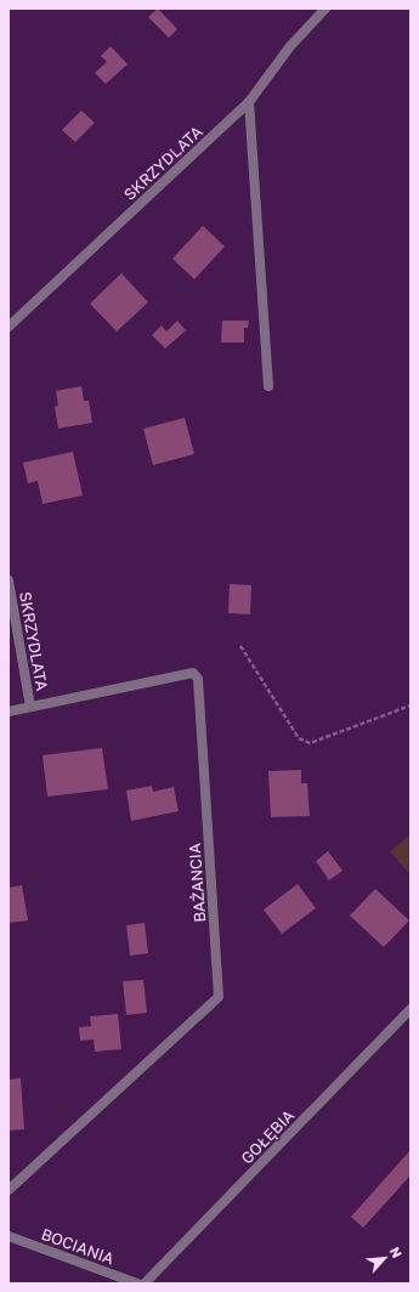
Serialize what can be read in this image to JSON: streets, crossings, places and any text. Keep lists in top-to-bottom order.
{
  "streets": {
    "street": [
      "SKRZYDLATA",
      "BAŻANCIA",
      "GOŁĘBIA",
      "BOCIANIA"
    ]
  },
  "crossings": [
    ["SKRZYDLATA", "BAŻANCIA"]
  ],
  "north": "top right"
}
